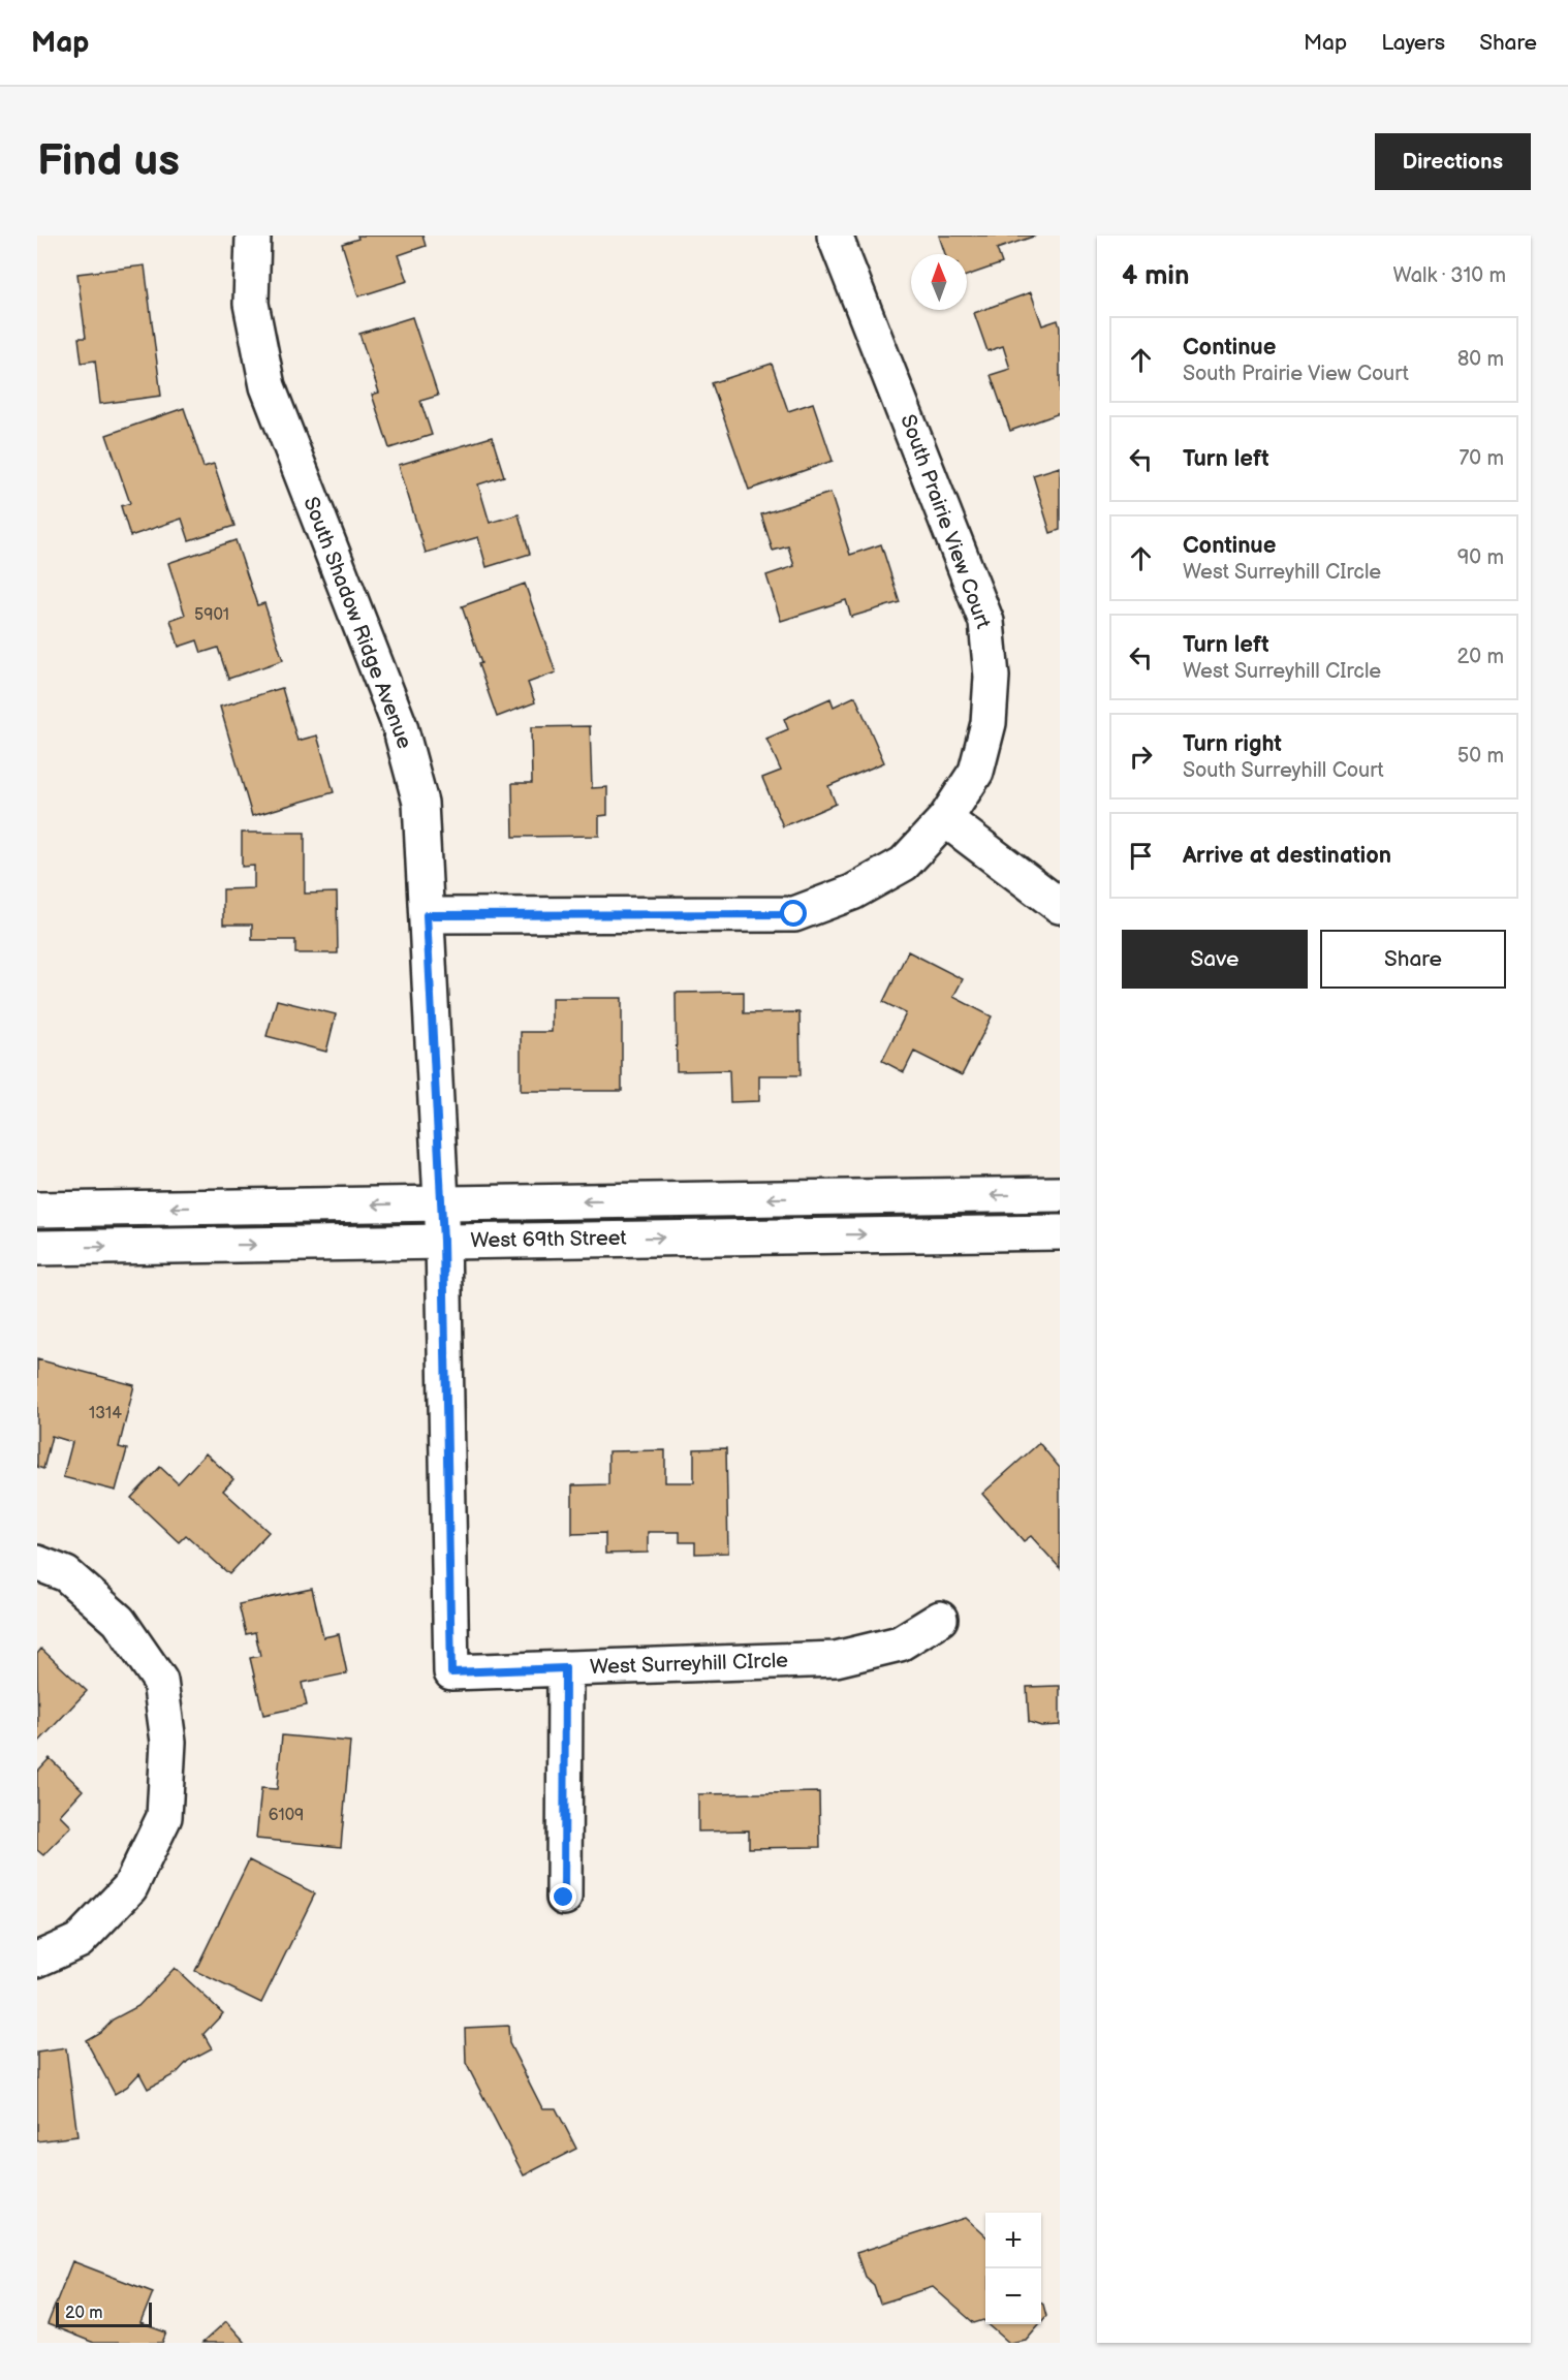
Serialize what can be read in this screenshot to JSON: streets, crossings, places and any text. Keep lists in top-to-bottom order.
{
  "streets": {
    "street": [
      "South Prairie View Court",
      "South Shadow Ridge Avenue",
      "West 69th Street",
      "West Surreyhill CIrcle"
    ]
  },
  "crossings": [
    ["South Prairie View Court", "South Shadow Ridge Avenue"],
    ["South Shadow Ridge Avenue", "West 69th Street"],
    ["South Shadow Ridge Avenue", "West Surreyhill CIrcle"],
    ["West 69th Street", "West Surreyhill CIrcle"]
  ],
  "house_numbers": ["5901", "1314", "6109"],
  "scale_bar": "20 m",
  "north": "top",
  "page": {
    "header": "Map",
    "nav": ["Map", "Layers", "Share"],
    "buttons": [
      "Directions",
      ["Save", "Share"]
    ],
    "title": "Find us",
    "heading": ["4 min", "Walk · 310 m"],
    "list": [
      ["Continue", "South Prairie View Court", "80 m"],
      ["Turn left", "70 m"],
      ["Continue", "West Surreyhill CIrcle", "90 m"],
      ["Turn left", "West Surreyhill CIrcle", "20 m"],
      ["Turn right", "South Surreyhill Court", "50 m"],
      "Arrive at destination"
    ],
    "map_buttons": ["+", "−"],
    "scale": "20 m"
  }
}
